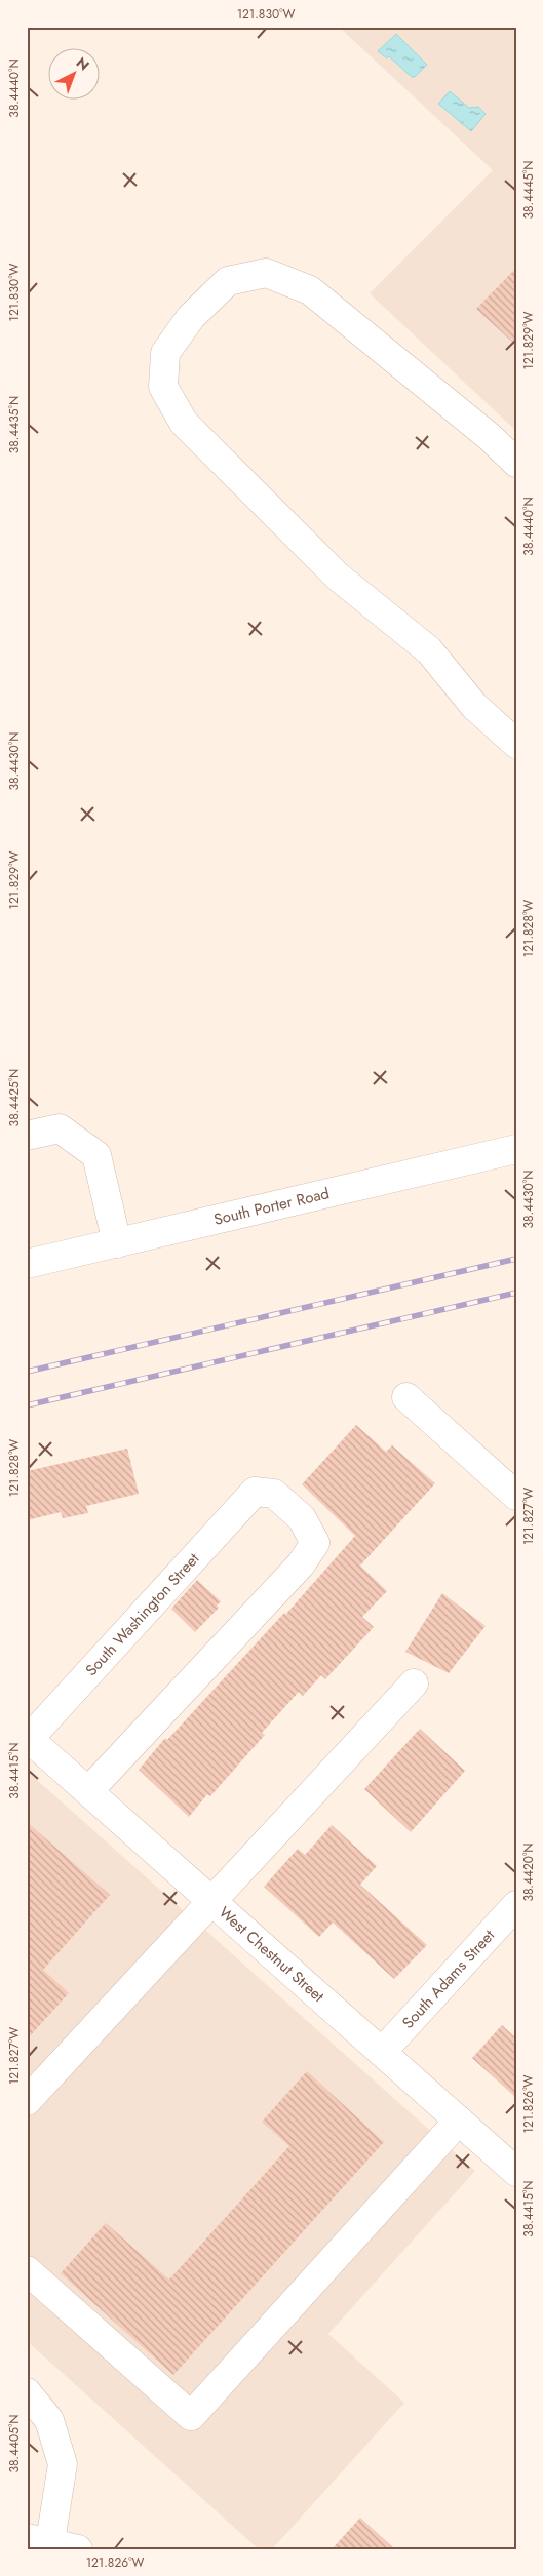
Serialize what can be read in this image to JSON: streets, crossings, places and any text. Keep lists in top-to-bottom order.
{
  "streets": {
    "street": [
      "South Porter Road",
      "South Washington Street",
      "West Chestnut Street",
      "South Adams Street"
    ]
  },
  "crossings": [
    ["South Washington Street", "West Chestnut Street"],
    ["West Chestnut Street", "South Adams Street"]
  ],
  "north": "top right",
  "coordinates": [
    "121.830°W",
    "38.4440°N",
    "38.4445°N",
    "121.829°W",
    "38.4435°N",
    "38.4430°N",
    "121.828°W",
    "38.4425°N",
    "121.827°W",
    "38.4415°N",
    "38.4420°N",
    "121.826°W",
    "38.4405°N"
  ]
}
